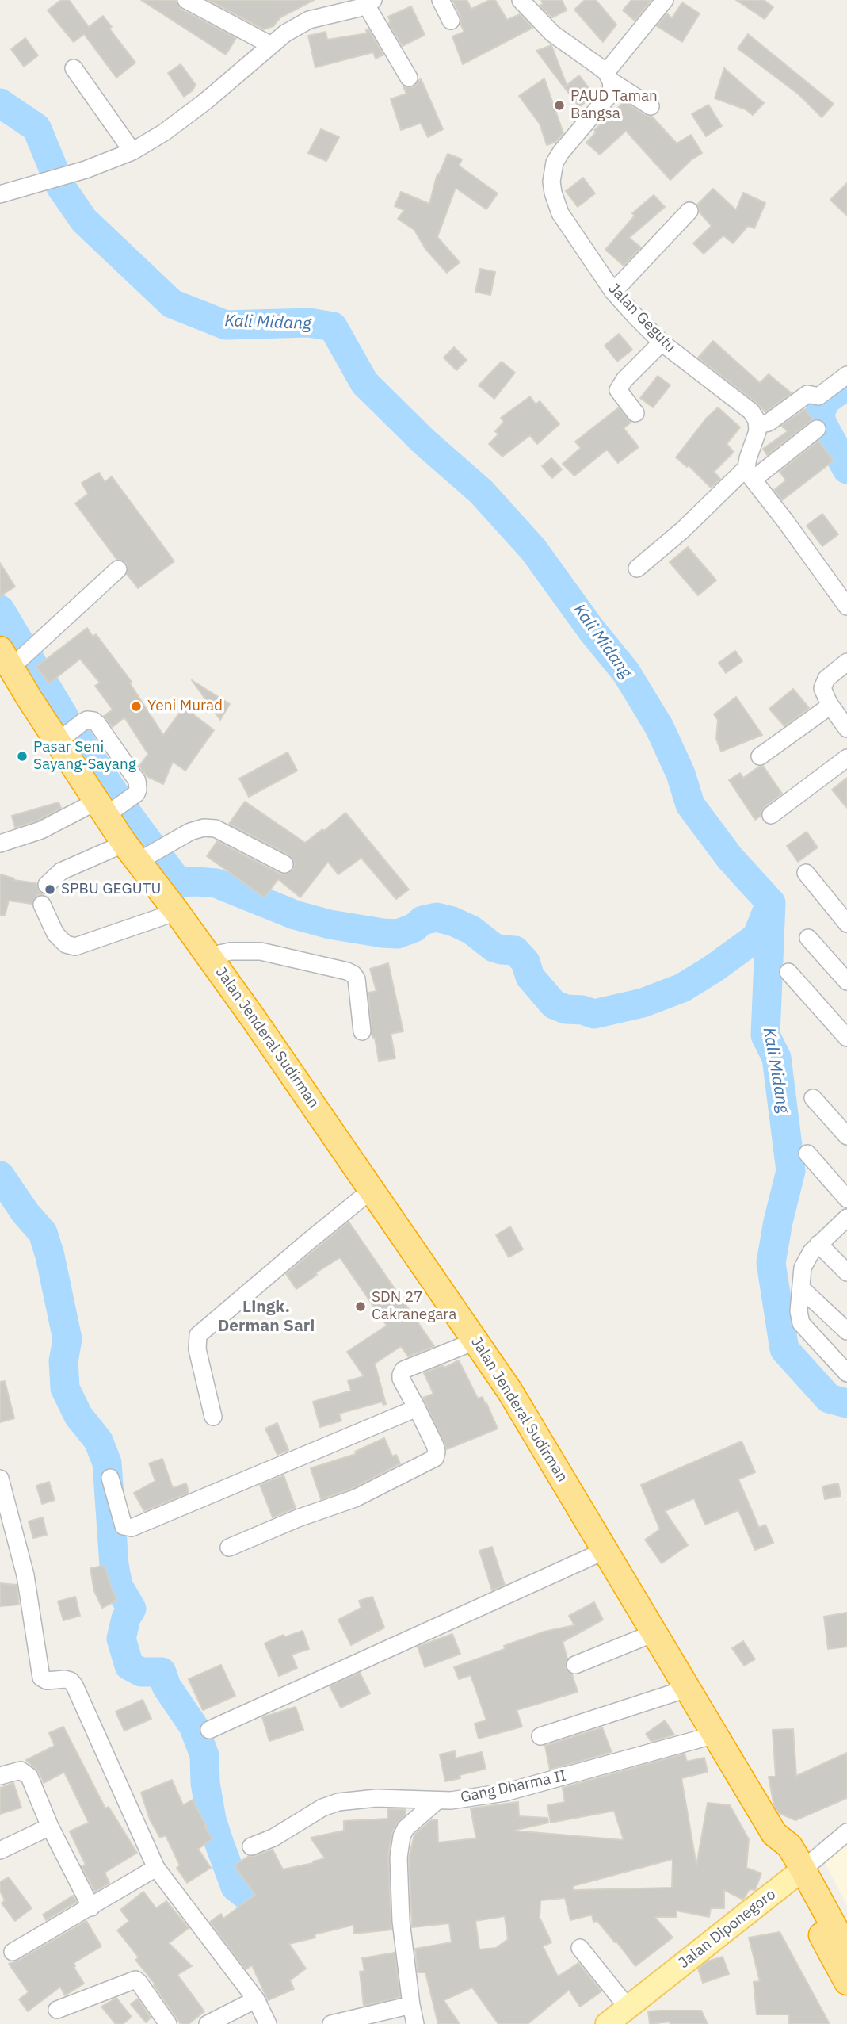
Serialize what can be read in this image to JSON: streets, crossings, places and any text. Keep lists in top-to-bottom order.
{
  "streets": {
    "highway": ["Jalan Jenderal Sudirman"],
    "main road": ["Jalan Diponegoro"],
    "street": ["Jalan Gegutu", "Gang Dharma II"]
  },
  "crossings": [
    ["Jalan Jenderal Sudirman", "Gang Dharma II"],
    ["Jalan Jenderal Sudirman", "Jalan Diponegoro"]
  ],
  "districts": ["Lingk. Derman Sari"],
  "water": ["Kali Midang"],
  "places": [
    "PAUD Taman Bangsa",
    "Yeni Murad",
    "Pasar Seni Sayang-Sayang",
    "SPBU GEGUTU",
    "SDN 27 Cakranegara"
  ]
}
